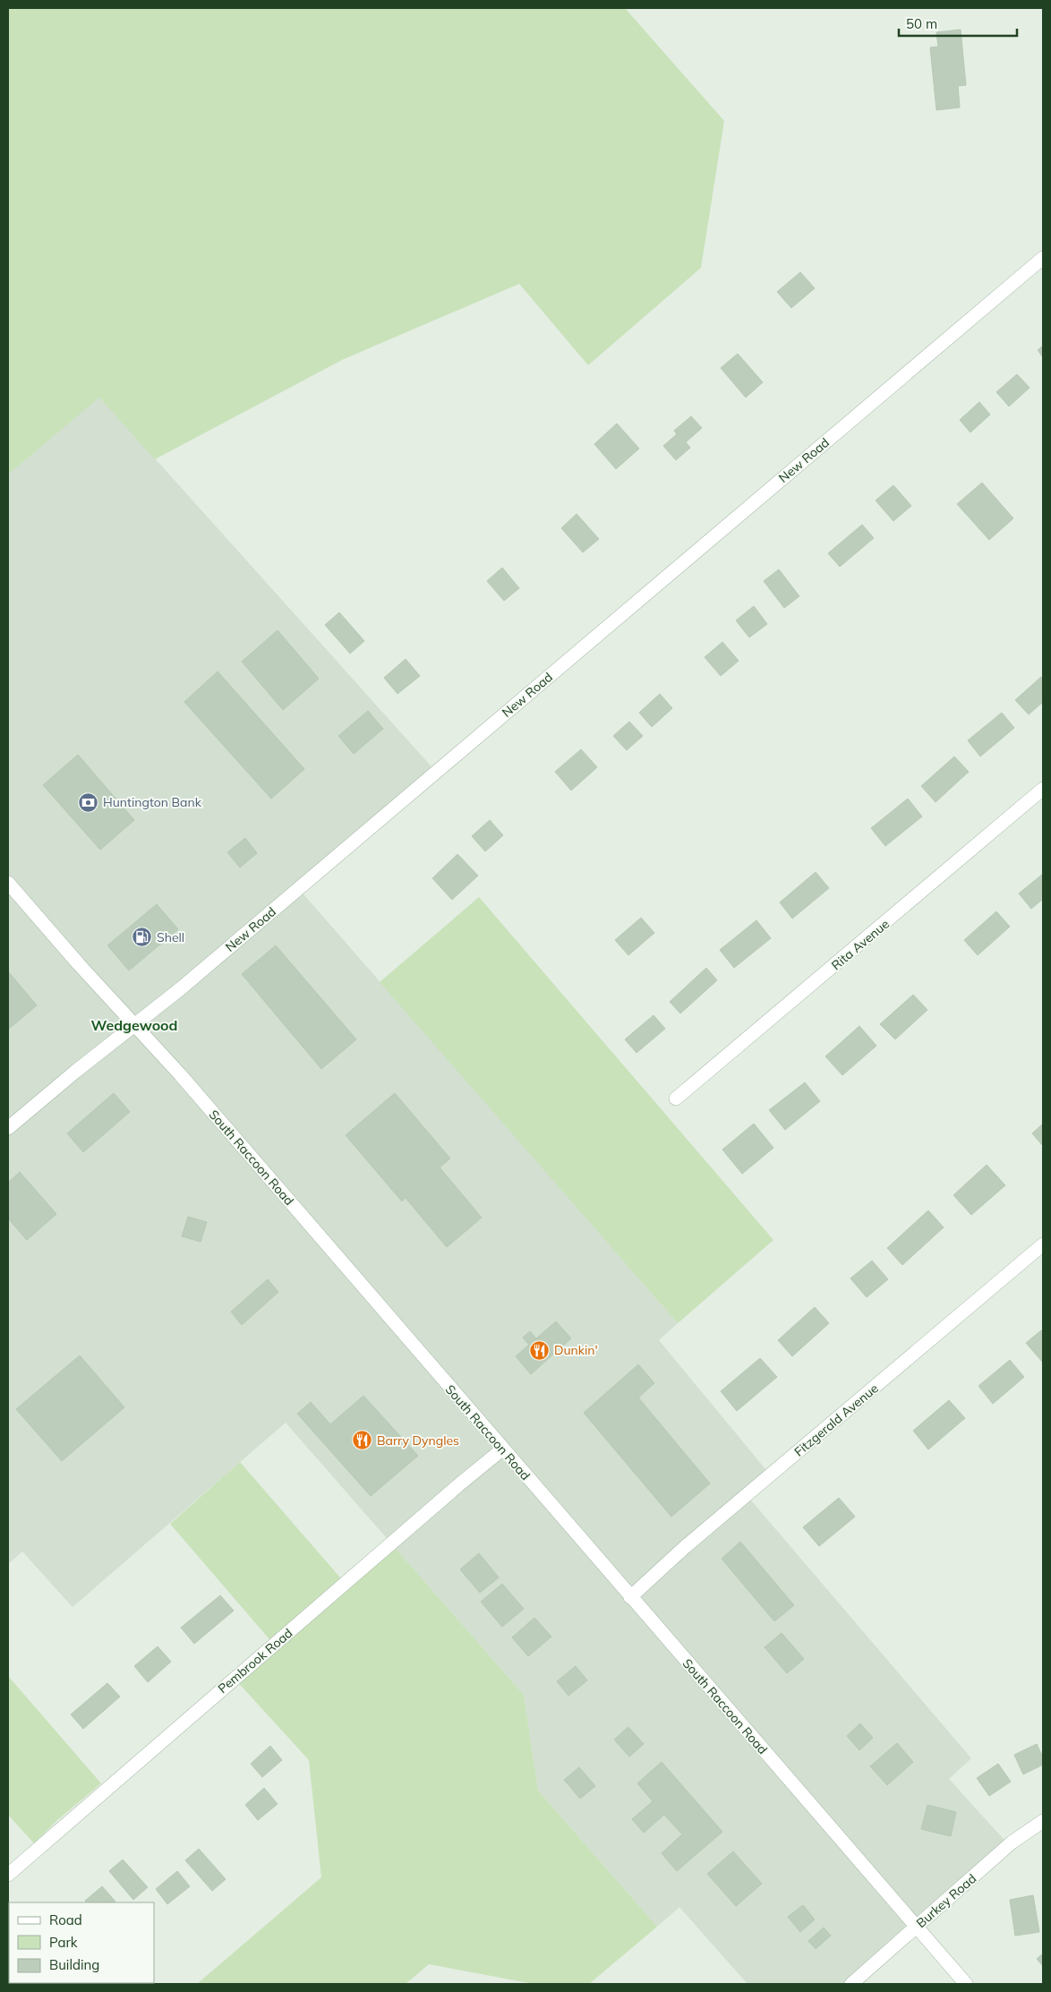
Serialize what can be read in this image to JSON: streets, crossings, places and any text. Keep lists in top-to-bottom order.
{
  "streets": {
    "street": [
      "New Road",
      "Rita Avenue",
      "South Raccoon Road",
      "Fitzgerald Avenue",
      "Pembrook Road",
      "Burkey Road"
    ]
  },
  "crossings": [
    ["New Road", "South Raccoon Road"],
    ["South Raccoon Road", "Fitzgerald Avenue"],
    ["South Raccoon Road", "Pembrook Road"],
    ["South Raccoon Road", "Burkey Road"]
  ],
  "districts": ["Wedgewood"],
  "places": {
    "bank": ["Huntington Bank"],
    "fuel station": ["Shell"],
    "restaurant": ["Dunkin'", "Barry Dyngles"]
  },
  "legend": ["Road", "Park", "Building"],
  "scale_bar": "50 m"
}
